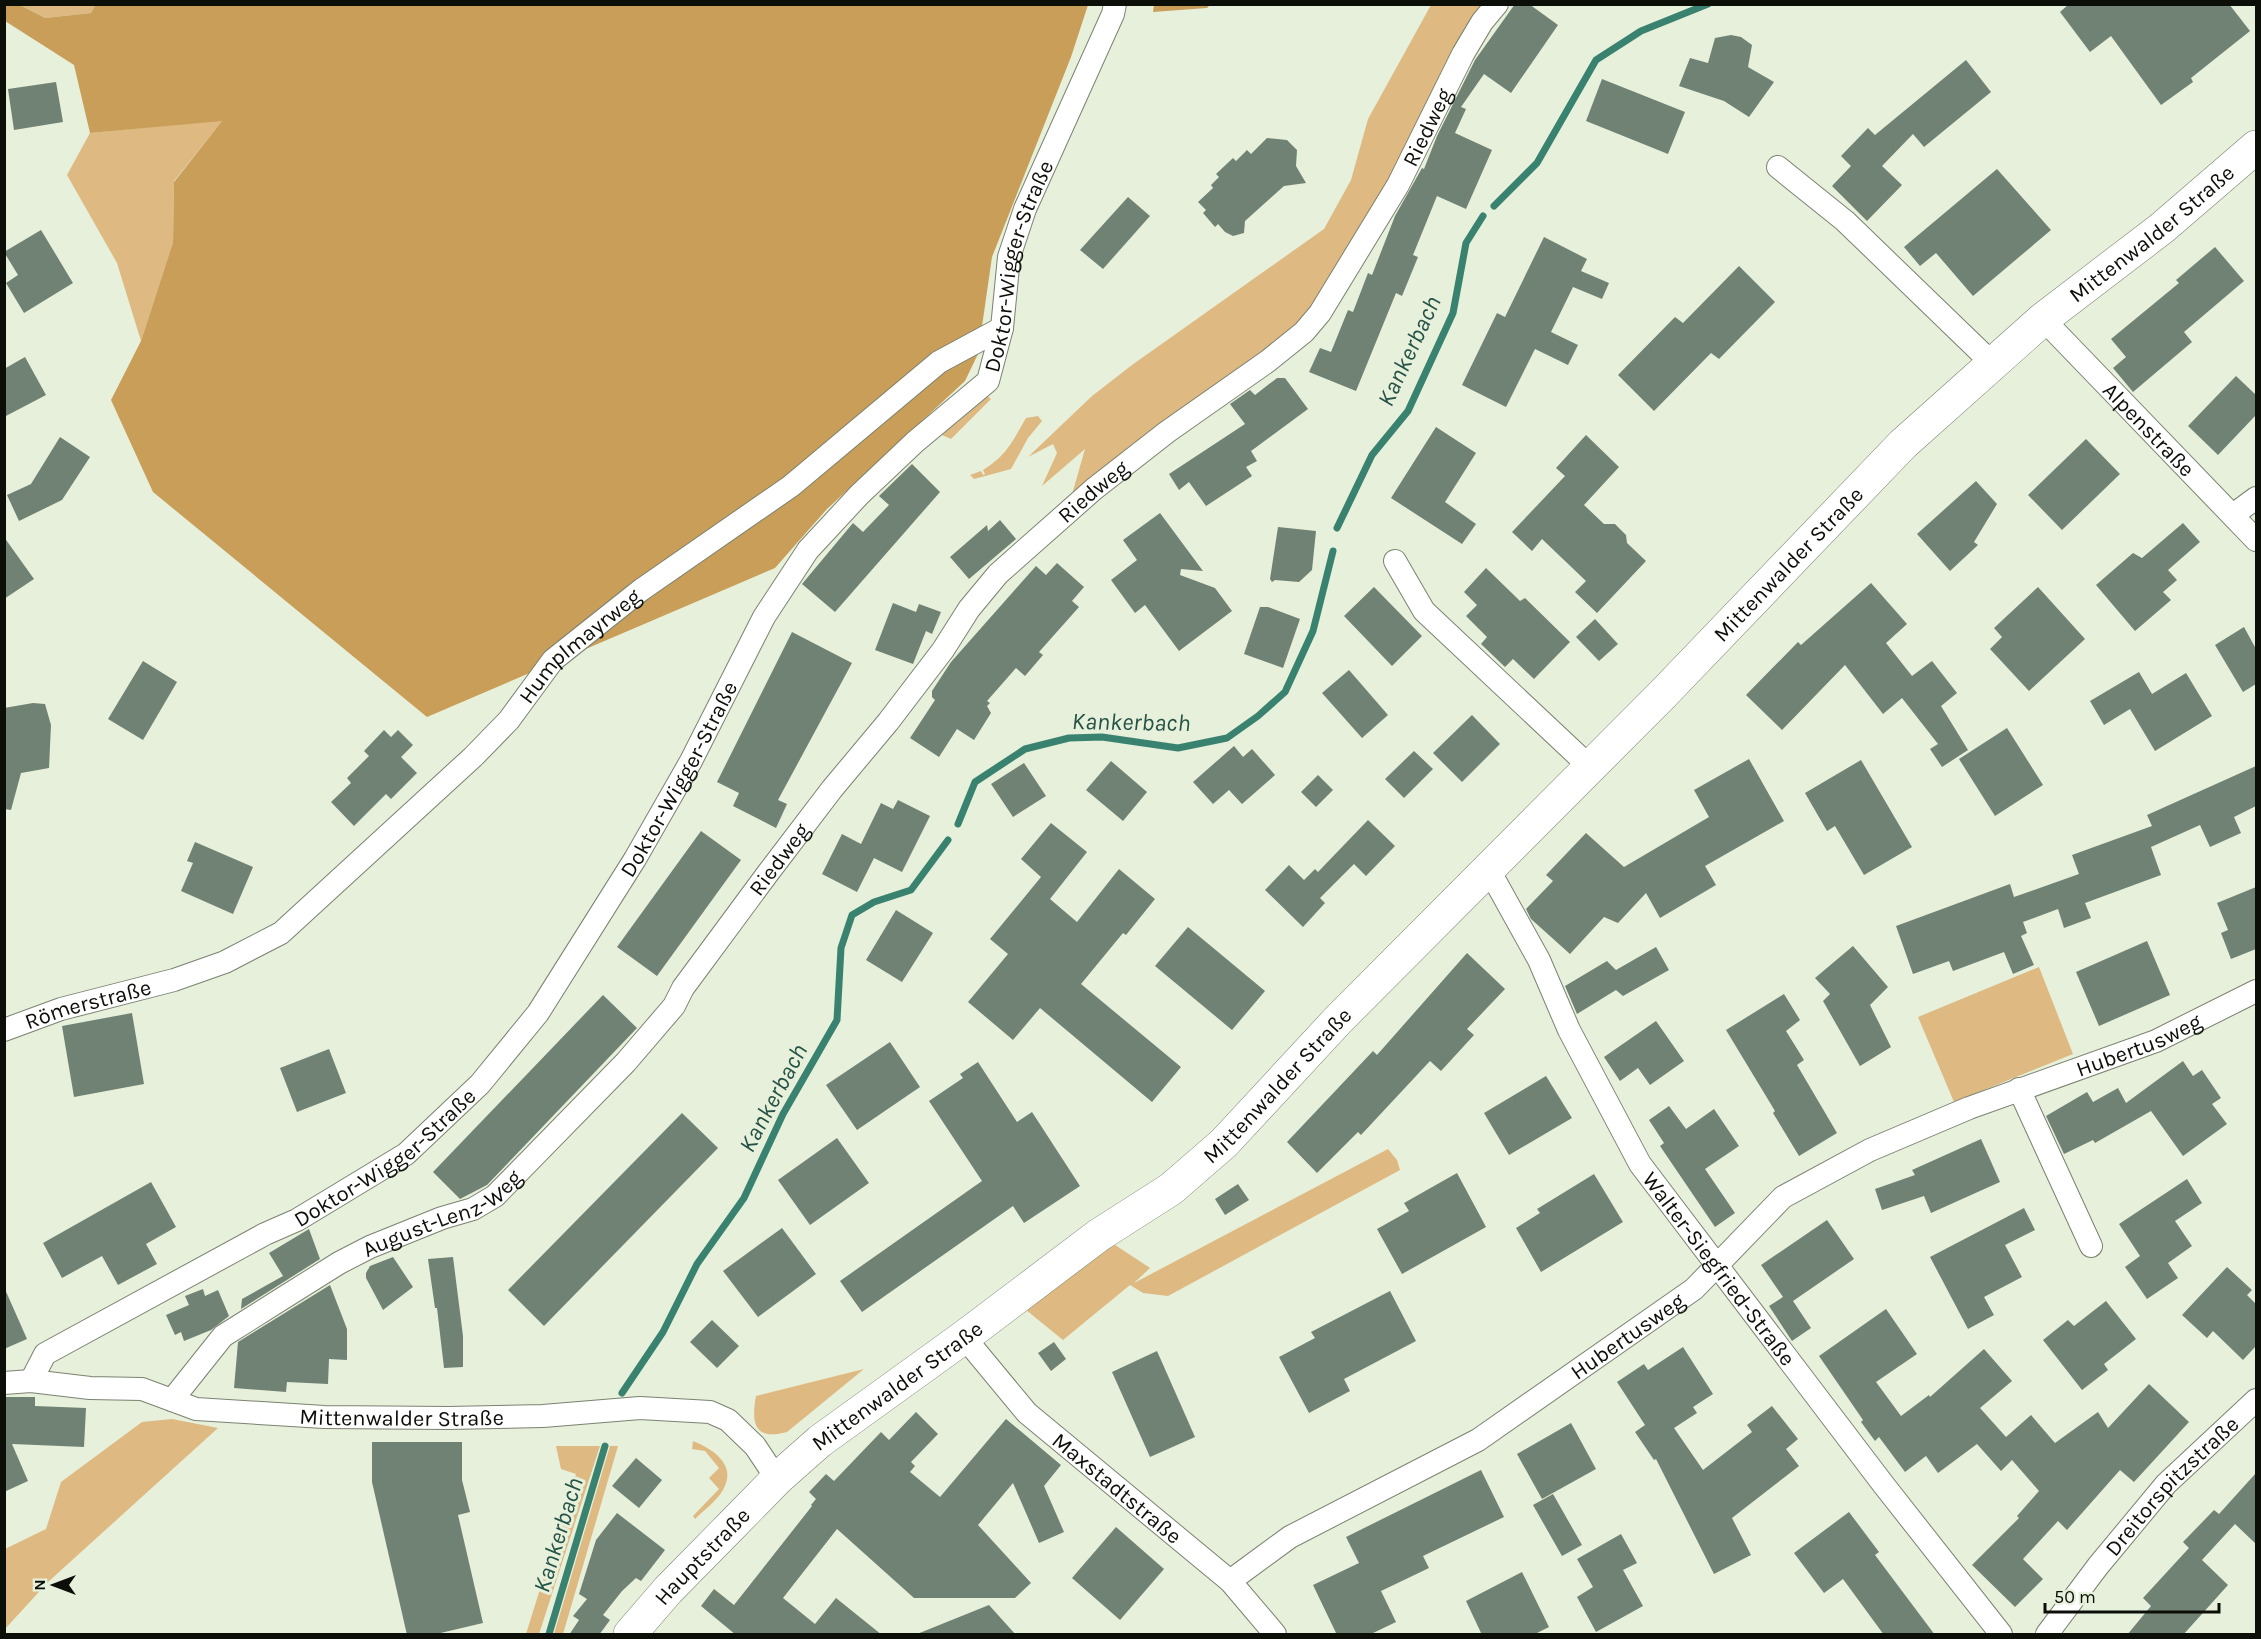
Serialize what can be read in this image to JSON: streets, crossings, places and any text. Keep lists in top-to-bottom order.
{
  "streets": {
    "main road": ["Mittenwalder Straße", "Hauptstraße"],
    "street": [
      "Riedweg",
      "Doktor-Wigger-Straße",
      "Alpenstraße",
      "Humplmayrweg",
      "Römerstraße",
      "Hubertusweg",
      "August-Lenz-Weg",
      "Walter-Siegfried-Straße",
      "Dreitorspitzstraße",
      "Maxstadtstraße"
    ]
  },
  "crossings": [
    ["Riedweg", "August-Lenz-Weg"],
    ["Mittenwalder Straße", "Doktor-Wigger-Straße"],
    ["Mittenwalder Straße", "Alpenstraße"],
    ["Mittenwalder Straße", "August-Lenz-Weg"],
    ["Mittenwalder Straße", "Walter-Siegfried-Straße"],
    ["Mittenwalder Straße", "Maxstadtstraße"],
    ["Mittenwalder Straße", "Hauptstraße"],
    ["Doktor-Wigger-Straße", "Humplmayrweg"],
    ["Humplmayrweg", "Römerstraße"],
    ["Hubertusweg", "Walter-Siegfried-Straße"],
    ["Hubertusweg", "Maxstadtstraße"]
  ],
  "water": ["Kankerbach"],
  "scale_bar": "50 m",
  "north": "left"
}
